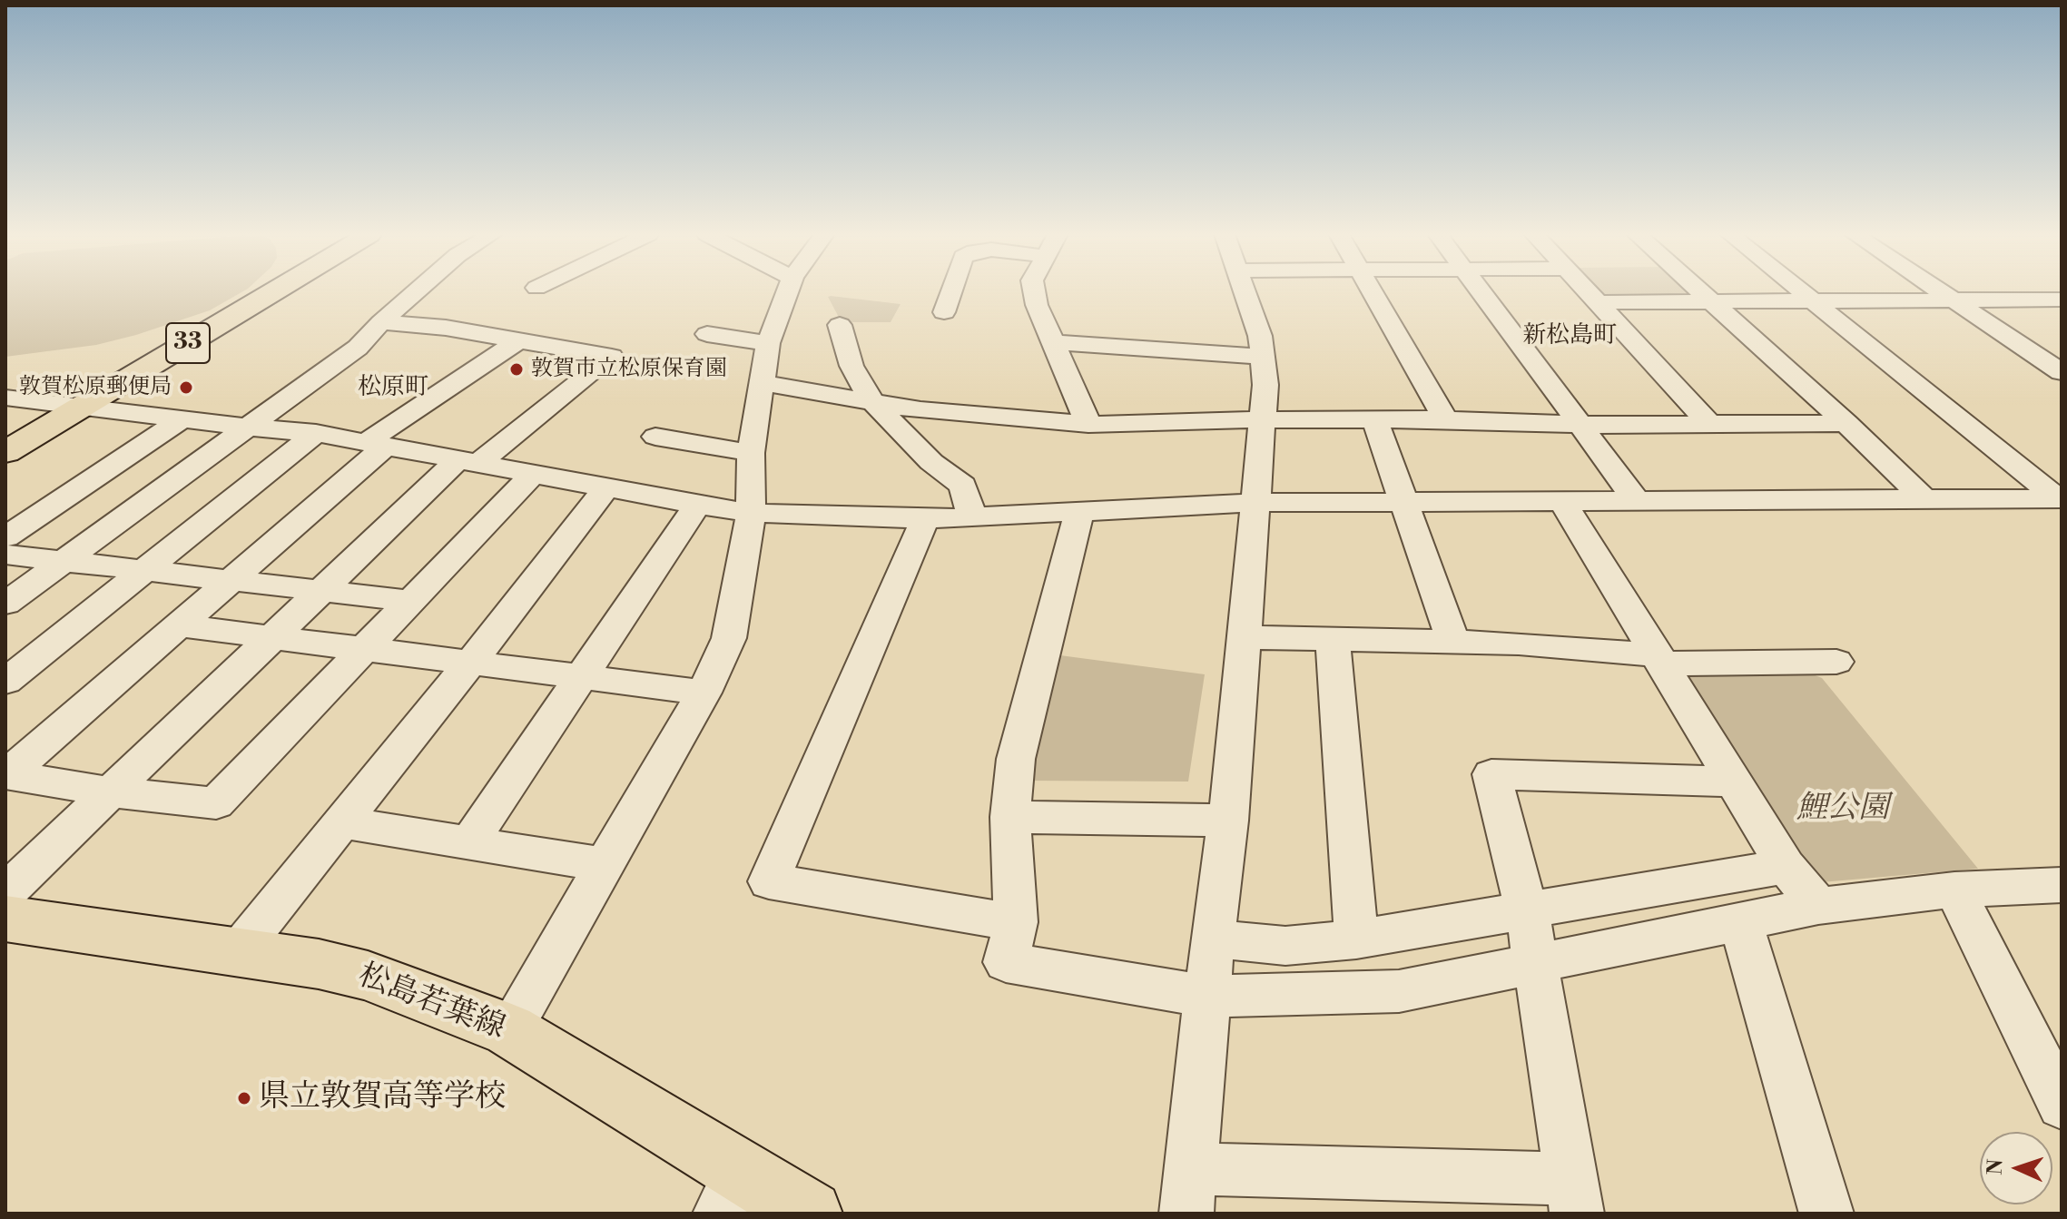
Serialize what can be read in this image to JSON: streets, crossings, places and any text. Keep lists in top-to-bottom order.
{
  "streets": {
    "main road": ["33", "松島若葉線"]
  },
  "districts": ["新松島町", "松原町"],
  "parks": ["鯉公園"],
  "places": ["敦賀市立松原保育園", "敦賀松原郵便局", "県立敦賀高等学校"],
  "north": "left"
}
